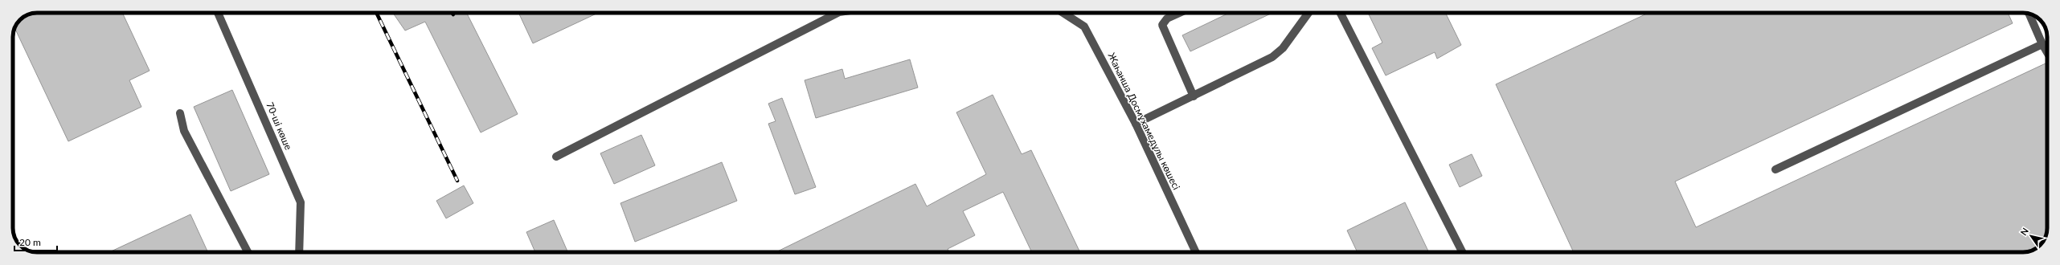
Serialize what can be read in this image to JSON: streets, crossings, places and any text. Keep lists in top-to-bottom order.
{
  "streets": {
    "street": ["Жаһанша Досмұхамедұлы көшесі", "70-ші көше"]
  },
  "scale_bar": "20 m",
  "north": "top left"
}
